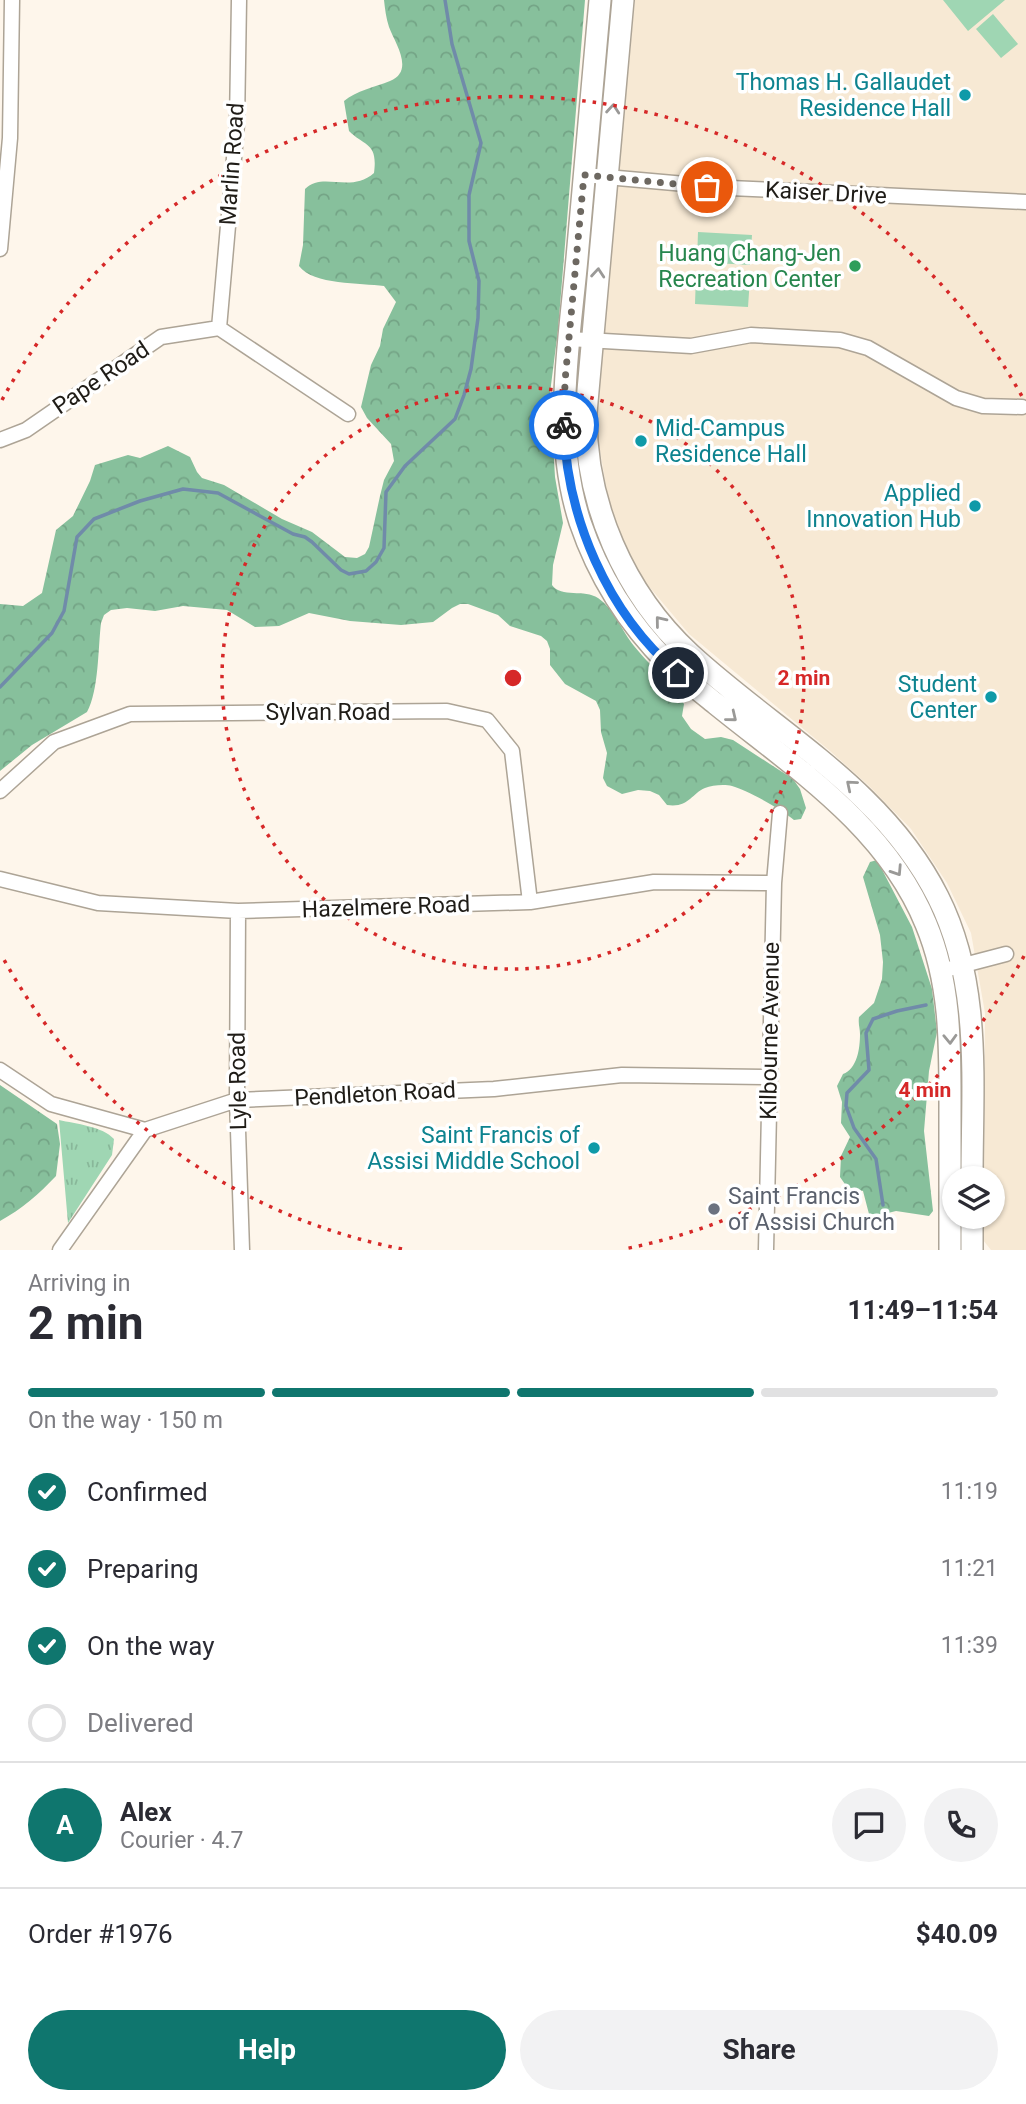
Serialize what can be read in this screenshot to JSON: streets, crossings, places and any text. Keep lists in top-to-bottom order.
{
  "streets": {
    "street": [
      "Marlin Road",
      "Kaiser Drive",
      "Pape Road",
      "Sylvan Road",
      "Hazelmere Road",
      "Kilbourne Avenue",
      "Lyle Road",
      "Pendleton Road"
    ]
  },
  "crossings": [
    ["Marlin Road", "Pape Road"],
    ["Sylvan Road", "Hazelmere Road"],
    ["Hazelmere Road", "Kilbourne Avenue"],
    ["Hazelmere Road", "Lyle Road"],
    ["Kilbourne Avenue", "Pendleton Road"],
    ["Lyle Road", "Pendleton Road"]
  ],
  "places": [
    "Thomas H. Gallaudet Residence Hall",
    "Huang Chang-Jen Recreation Center",
    "Mid-Campus Residence Hall",
    "Applied Innovation Hub",
    "Student Center",
    "Saint Francis of Assisi Middle School",
    "Saint Francis of Assisi Church"
  ],
  "page": {
    "heading": ["2 min", "Arriving in", "11:49–11:54"],
    "panel": [
      "Alex",
      "Courier · 4.7",
      "Order #1976",
      "$40.09"
    ],
    "bar": "On the way · 150 m",
    "list": [
      ["Confirmed", "11:19"],
      ["Preparing", "11:21"],
      ["On the way", "11:39"],
      "Delivered"
    ],
    "round": "A",
    "buttons": ["Help", "Share"]
  },
  "rings": ["2 min", "4 min"]
}
